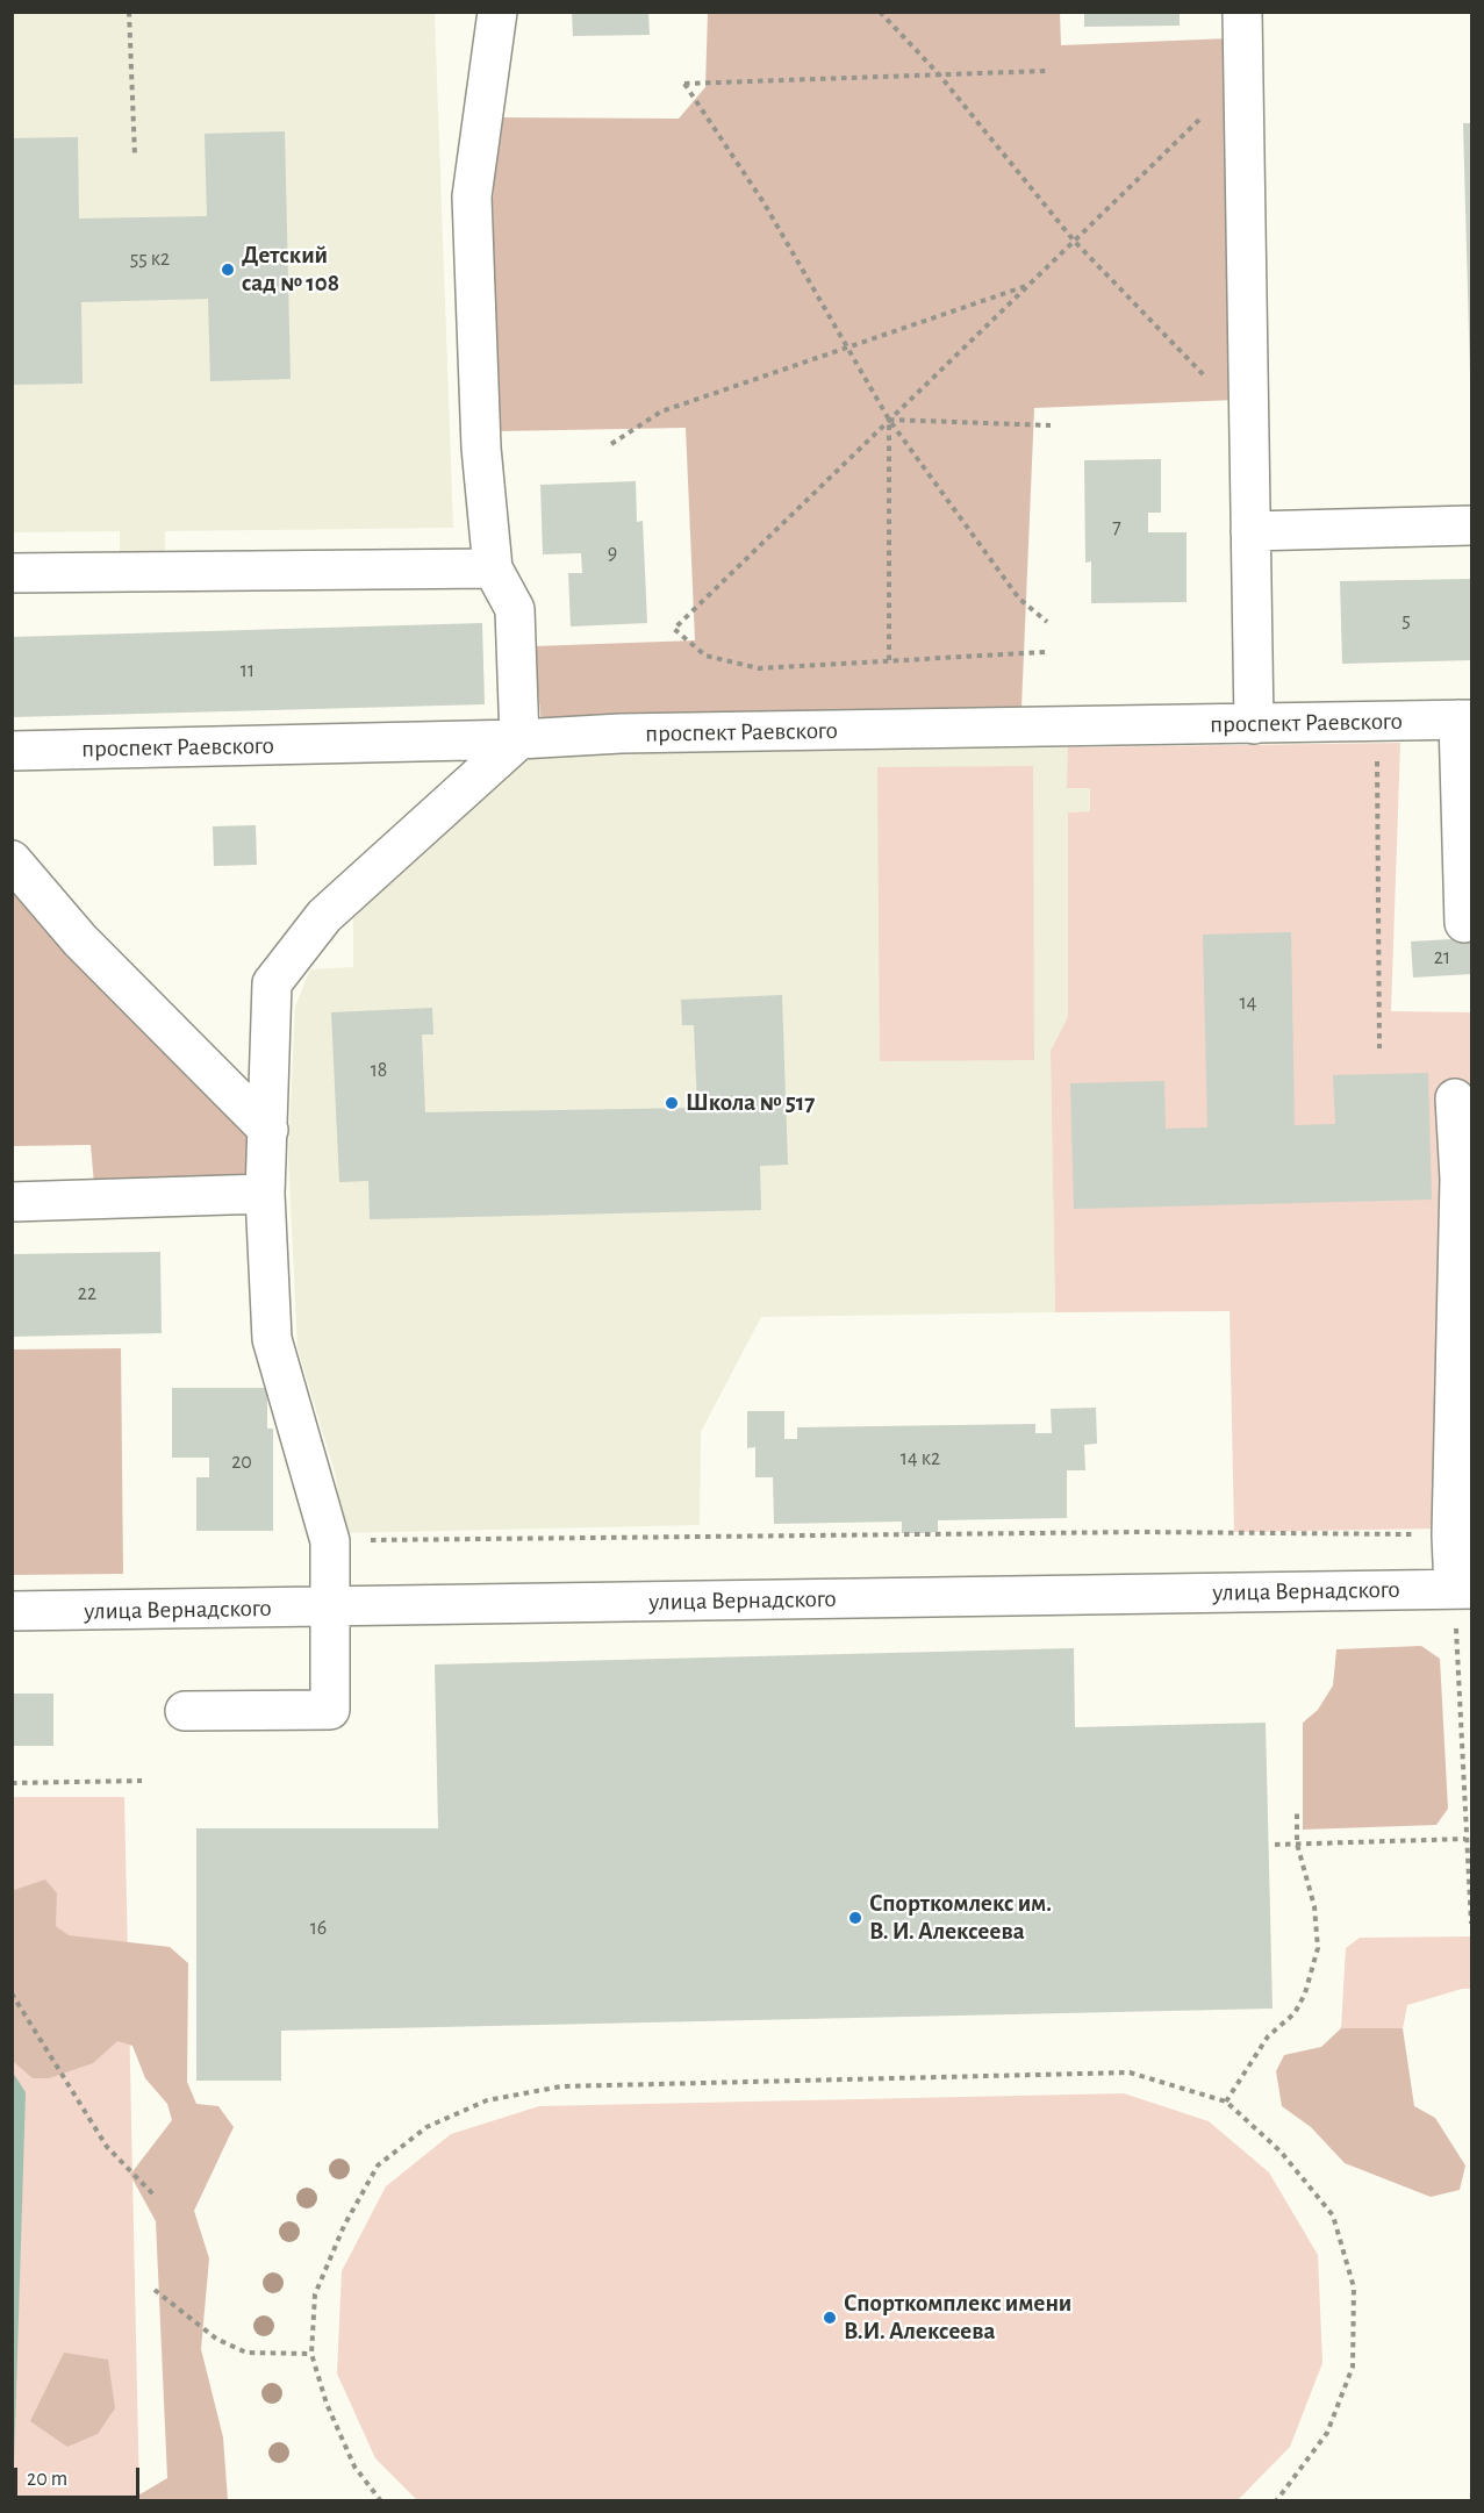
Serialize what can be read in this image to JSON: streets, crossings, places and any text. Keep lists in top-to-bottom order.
{
  "streets": {
    "street": ["проспект Раевского", "улица Вернадского"]
  },
  "places": [
    "Детский сад № 108",
    "Школа № 517",
    "Спорткомлекс им. В. И. Алексеева",
    "Спорткомплекс имени В.И. Алексеева"
  ],
  "house_numbers": [
    "55 к2",
    "7",
    "9",
    "5",
    "11",
    "21",
    "14",
    "18",
    "22",
    "14 к2",
    "20",
    "16"
  ],
  "scale_bar": "20 m"
}
